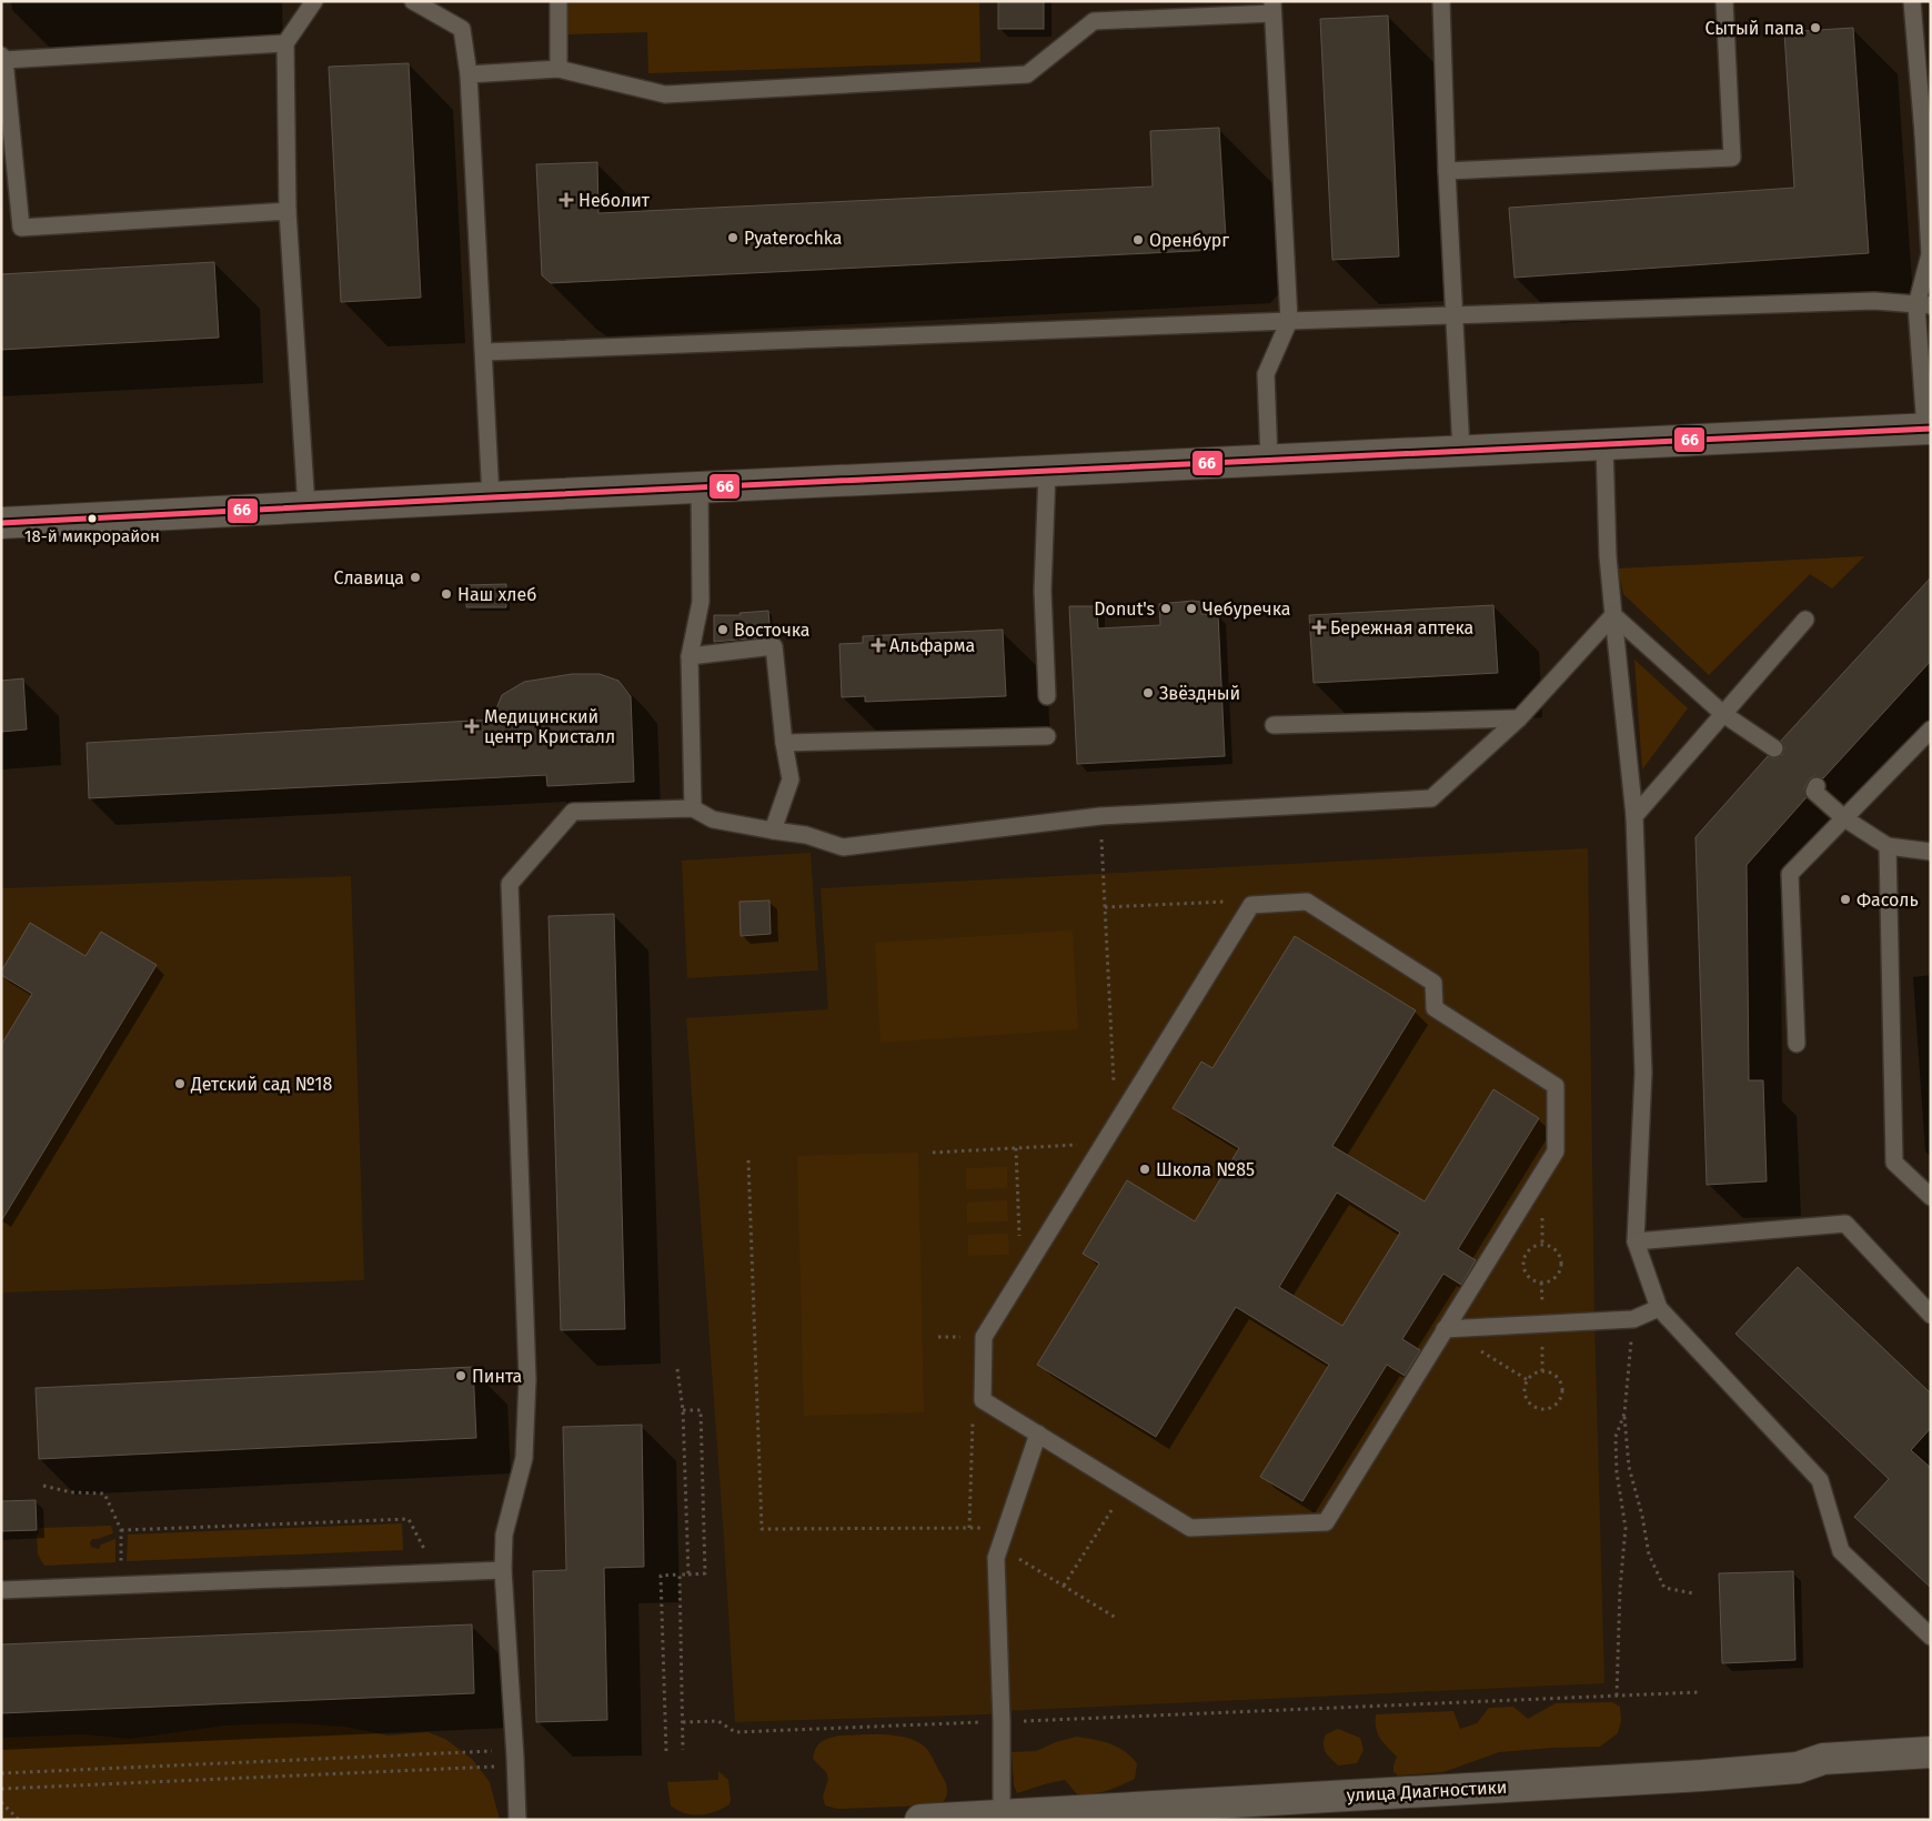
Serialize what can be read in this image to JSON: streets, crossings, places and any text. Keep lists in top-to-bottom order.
{
  "streets": {
    "main road": ["улица Диагностики"]
  },
  "places": {
    "other": [
      "Сытый папа",
      "Pyaterochka",
      "Оренбург",
      "18-й микрорайон",
      "Славица",
      "Наш хлеб",
      "Donut's",
      "Чебуречка",
      "Восточка",
      "Звёздный",
      "Фасоль",
      "Детский сад №18",
      "Школа №85",
      "Пинта"
    ],
    "health": [
      "Неболит",
      "Бережная аптека",
      "Альфарма",
      "Медицинский центр Кристалл"
    ]
  },
  "lines": ["transit line 66"]
}
